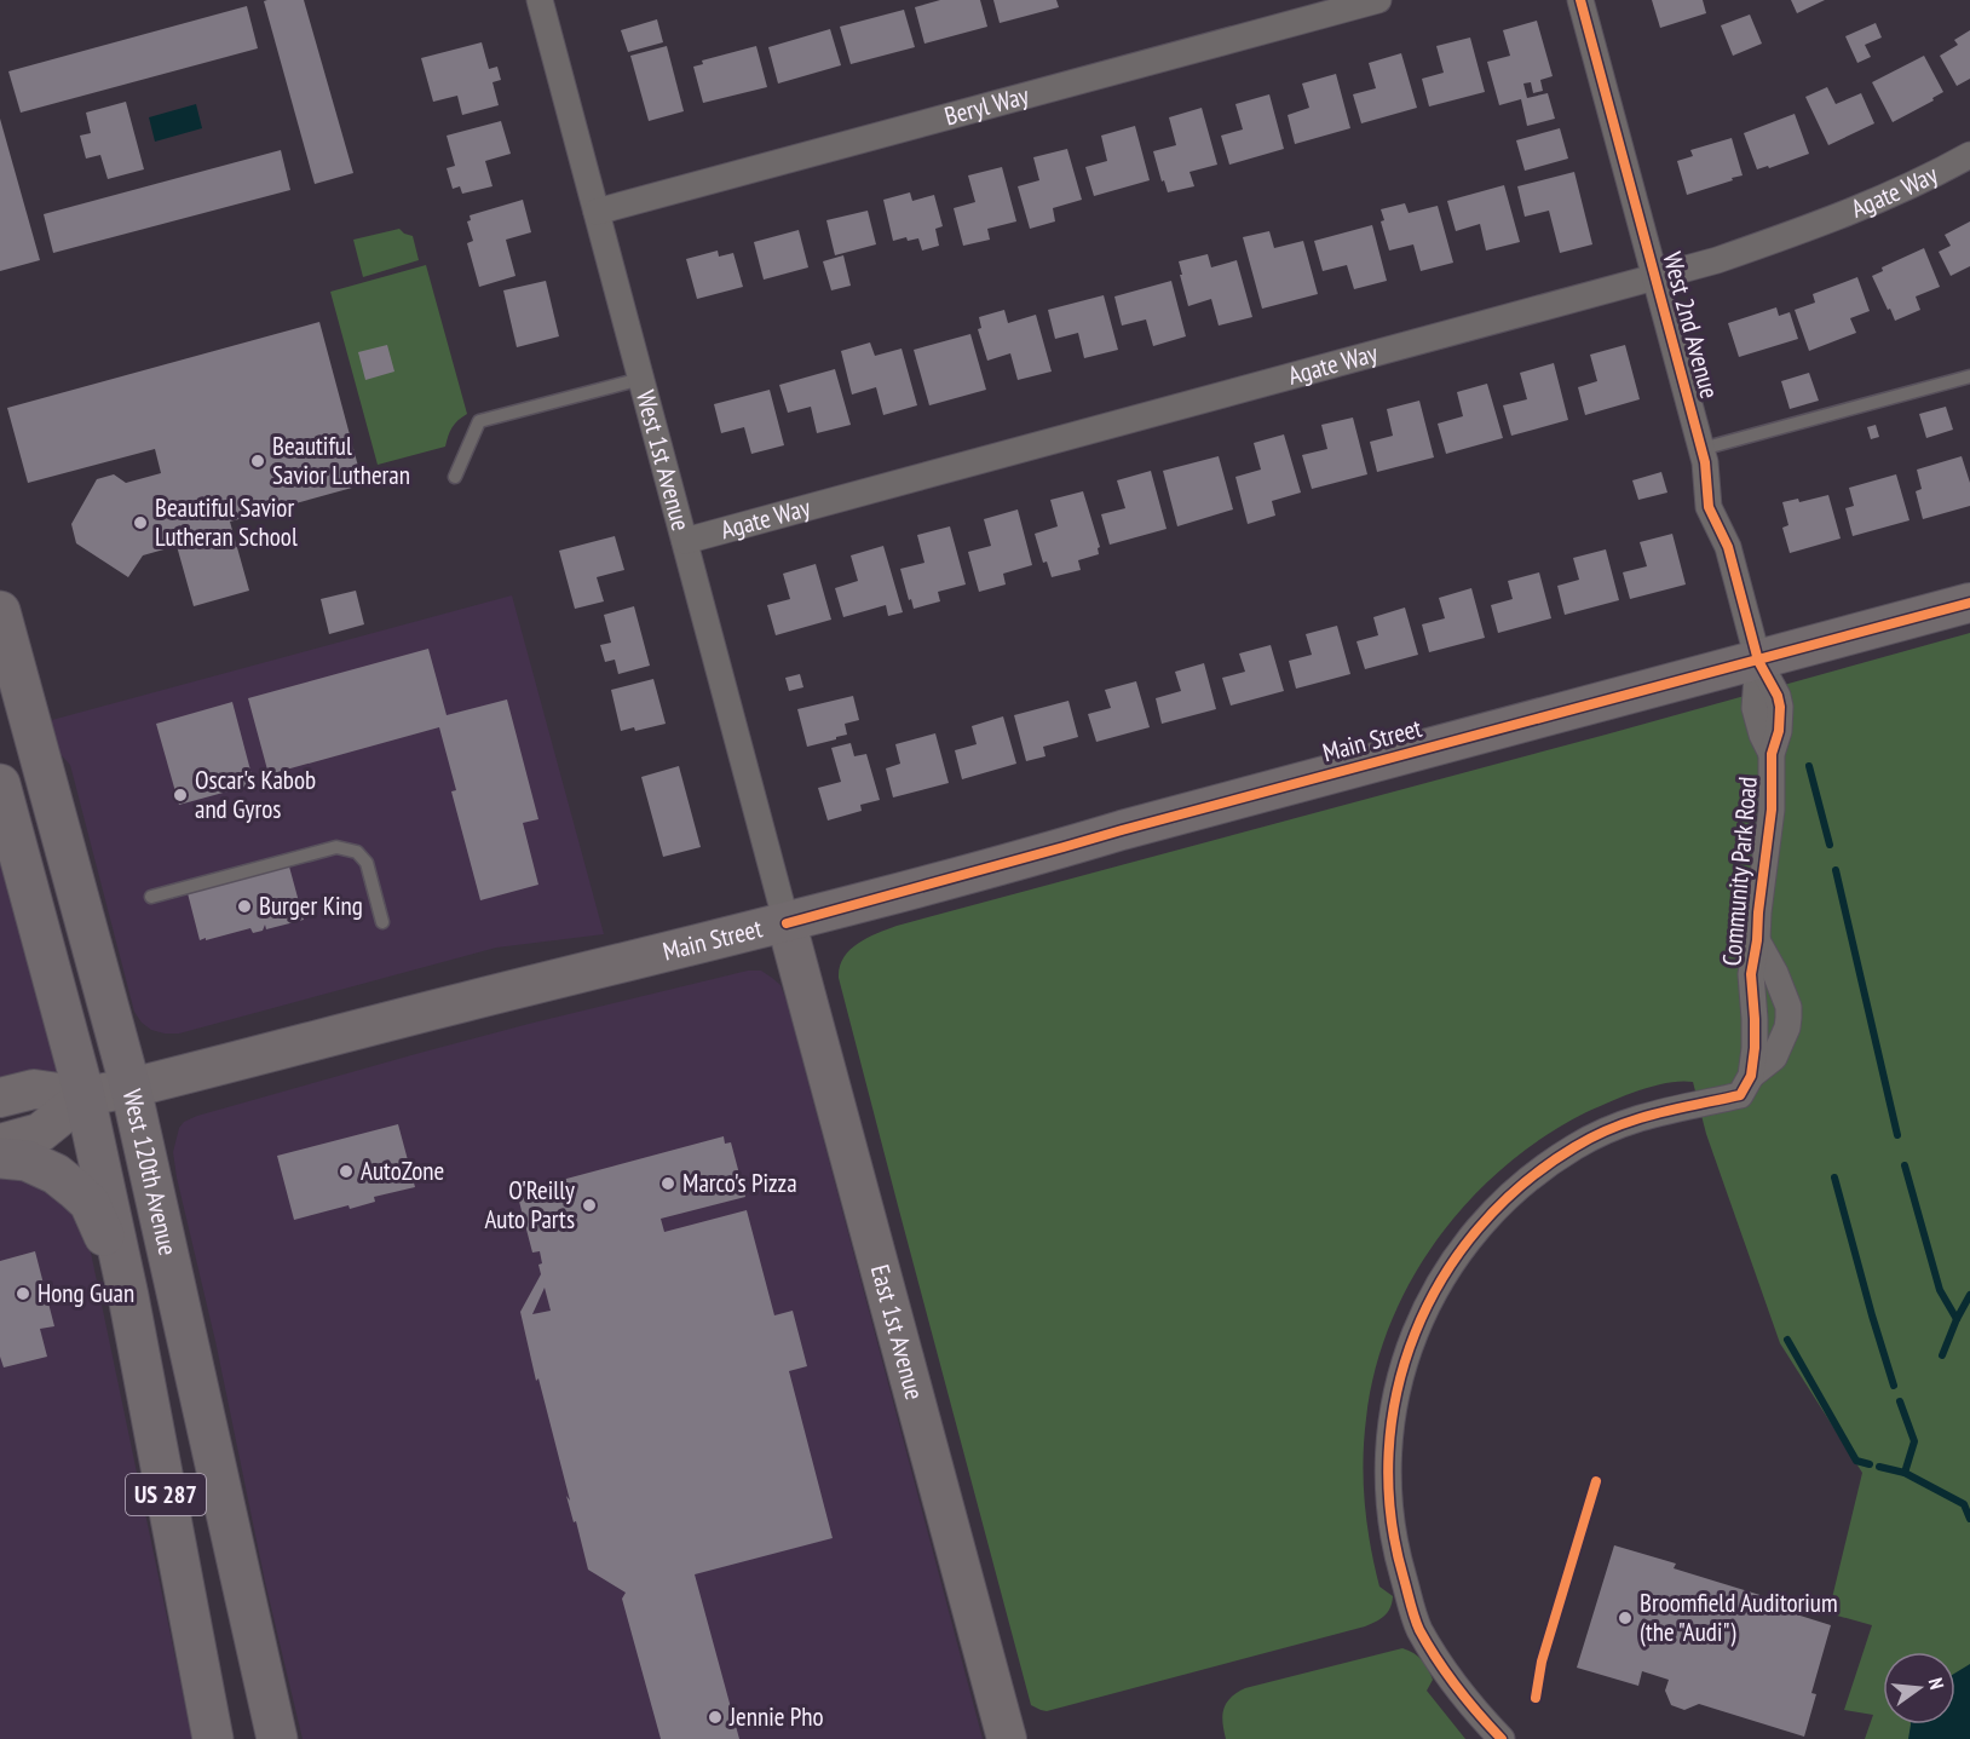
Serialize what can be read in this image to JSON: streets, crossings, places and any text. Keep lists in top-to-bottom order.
{
  "streets": {
    "main road": [
      "Main Street",
      "West 120th Avenue",
      "East 1st Avenue",
      "US 287"
    ],
    "street": [
      "Beryl Way",
      "Agate Way",
      "West 2nd Avenue",
      "West 1st Avenue",
      "Community Park Road"
    ]
  },
  "crossings": [
    ["Beryl Way", "West 1st Avenue"],
    ["Agate Way", "West 2nd Avenue"],
    ["Agate Way", "West 1st Avenue"],
    ["West 2nd Avenue", "Main Street"],
    ["West 2nd Avenue", "Community Park Road"],
    ["West 1st Avenue", "Main Street"],
    ["West 1st Avenue", "East 1st Avenue"],
    ["Main Street", "Community Park Road"],
    ["Main Street", "West 120th Avenue"],
    ["Main Street", "East 1st Avenue"]
  ],
  "places": [
    "Beautiful Savior Lutheran",
    "Beautiful Savior Lutheran School",
    "Oscar's Kabob and Gyros",
    "Burger King",
    "AutoZone",
    "Marco's Pizza",
    "O'Reilly Auto Parts",
    "Hong Guan",
    "Broomfield Auditorium (the \"Audi\")",
    "Jennie Pho"
  ],
  "north": "right"
}
